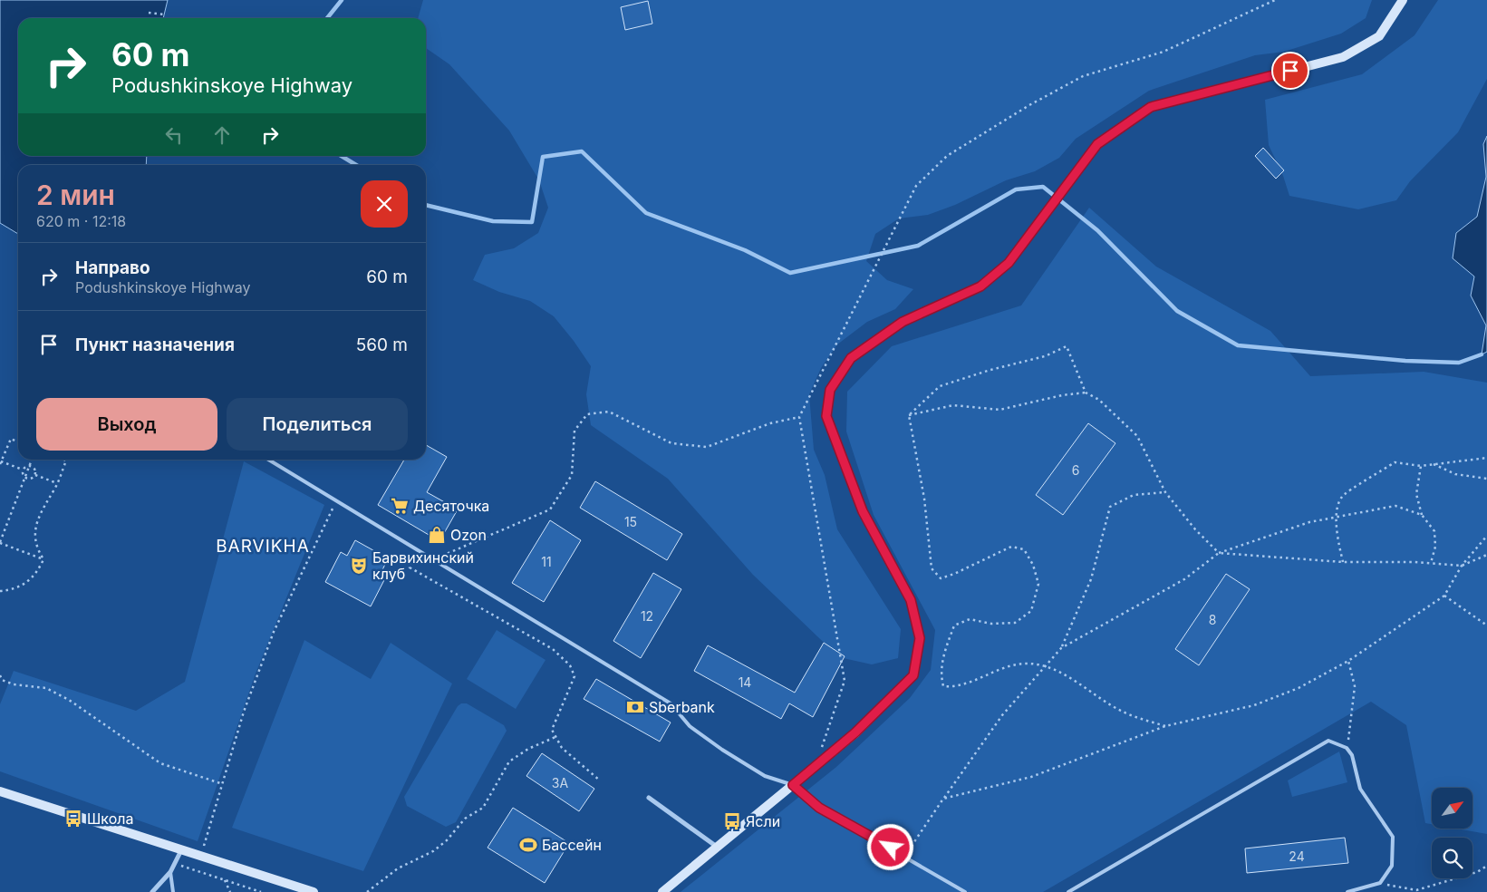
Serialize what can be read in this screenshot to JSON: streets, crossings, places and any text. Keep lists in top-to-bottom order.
{
  "districts": ["BARVIKHA"],
  "places": {
    "supermarket": ["Десяточка"],
    "shop": ["Ozon"],
    "theatre": ["Барвихинский клуб"],
    "bank": ["Sberbank"],
    "bus stop": ["Школа", "Ясли"],
    "sports": ["Бассейн"]
  },
  "house_numbers": [
    "6",
    "15",
    "11",
    "12",
    "8",
    "14",
    "3А",
    "24"
  ],
  "north": "top right",
  "page": {
    "turn": ["60 m", "Podushkinskoye Highway"],
    "heading": ["2 мин", "620 m · 12:18"],
    "list": [
      {
        "name": "Направо",
        "note": "Podushkinskoye Highway",
        "value": "60 m"
      },
      {
        "name": "Пункт назначения",
        "value": "560 m"
      }
    ],
    "buttons": ["Выход", "Поделиться"]
  }
}
